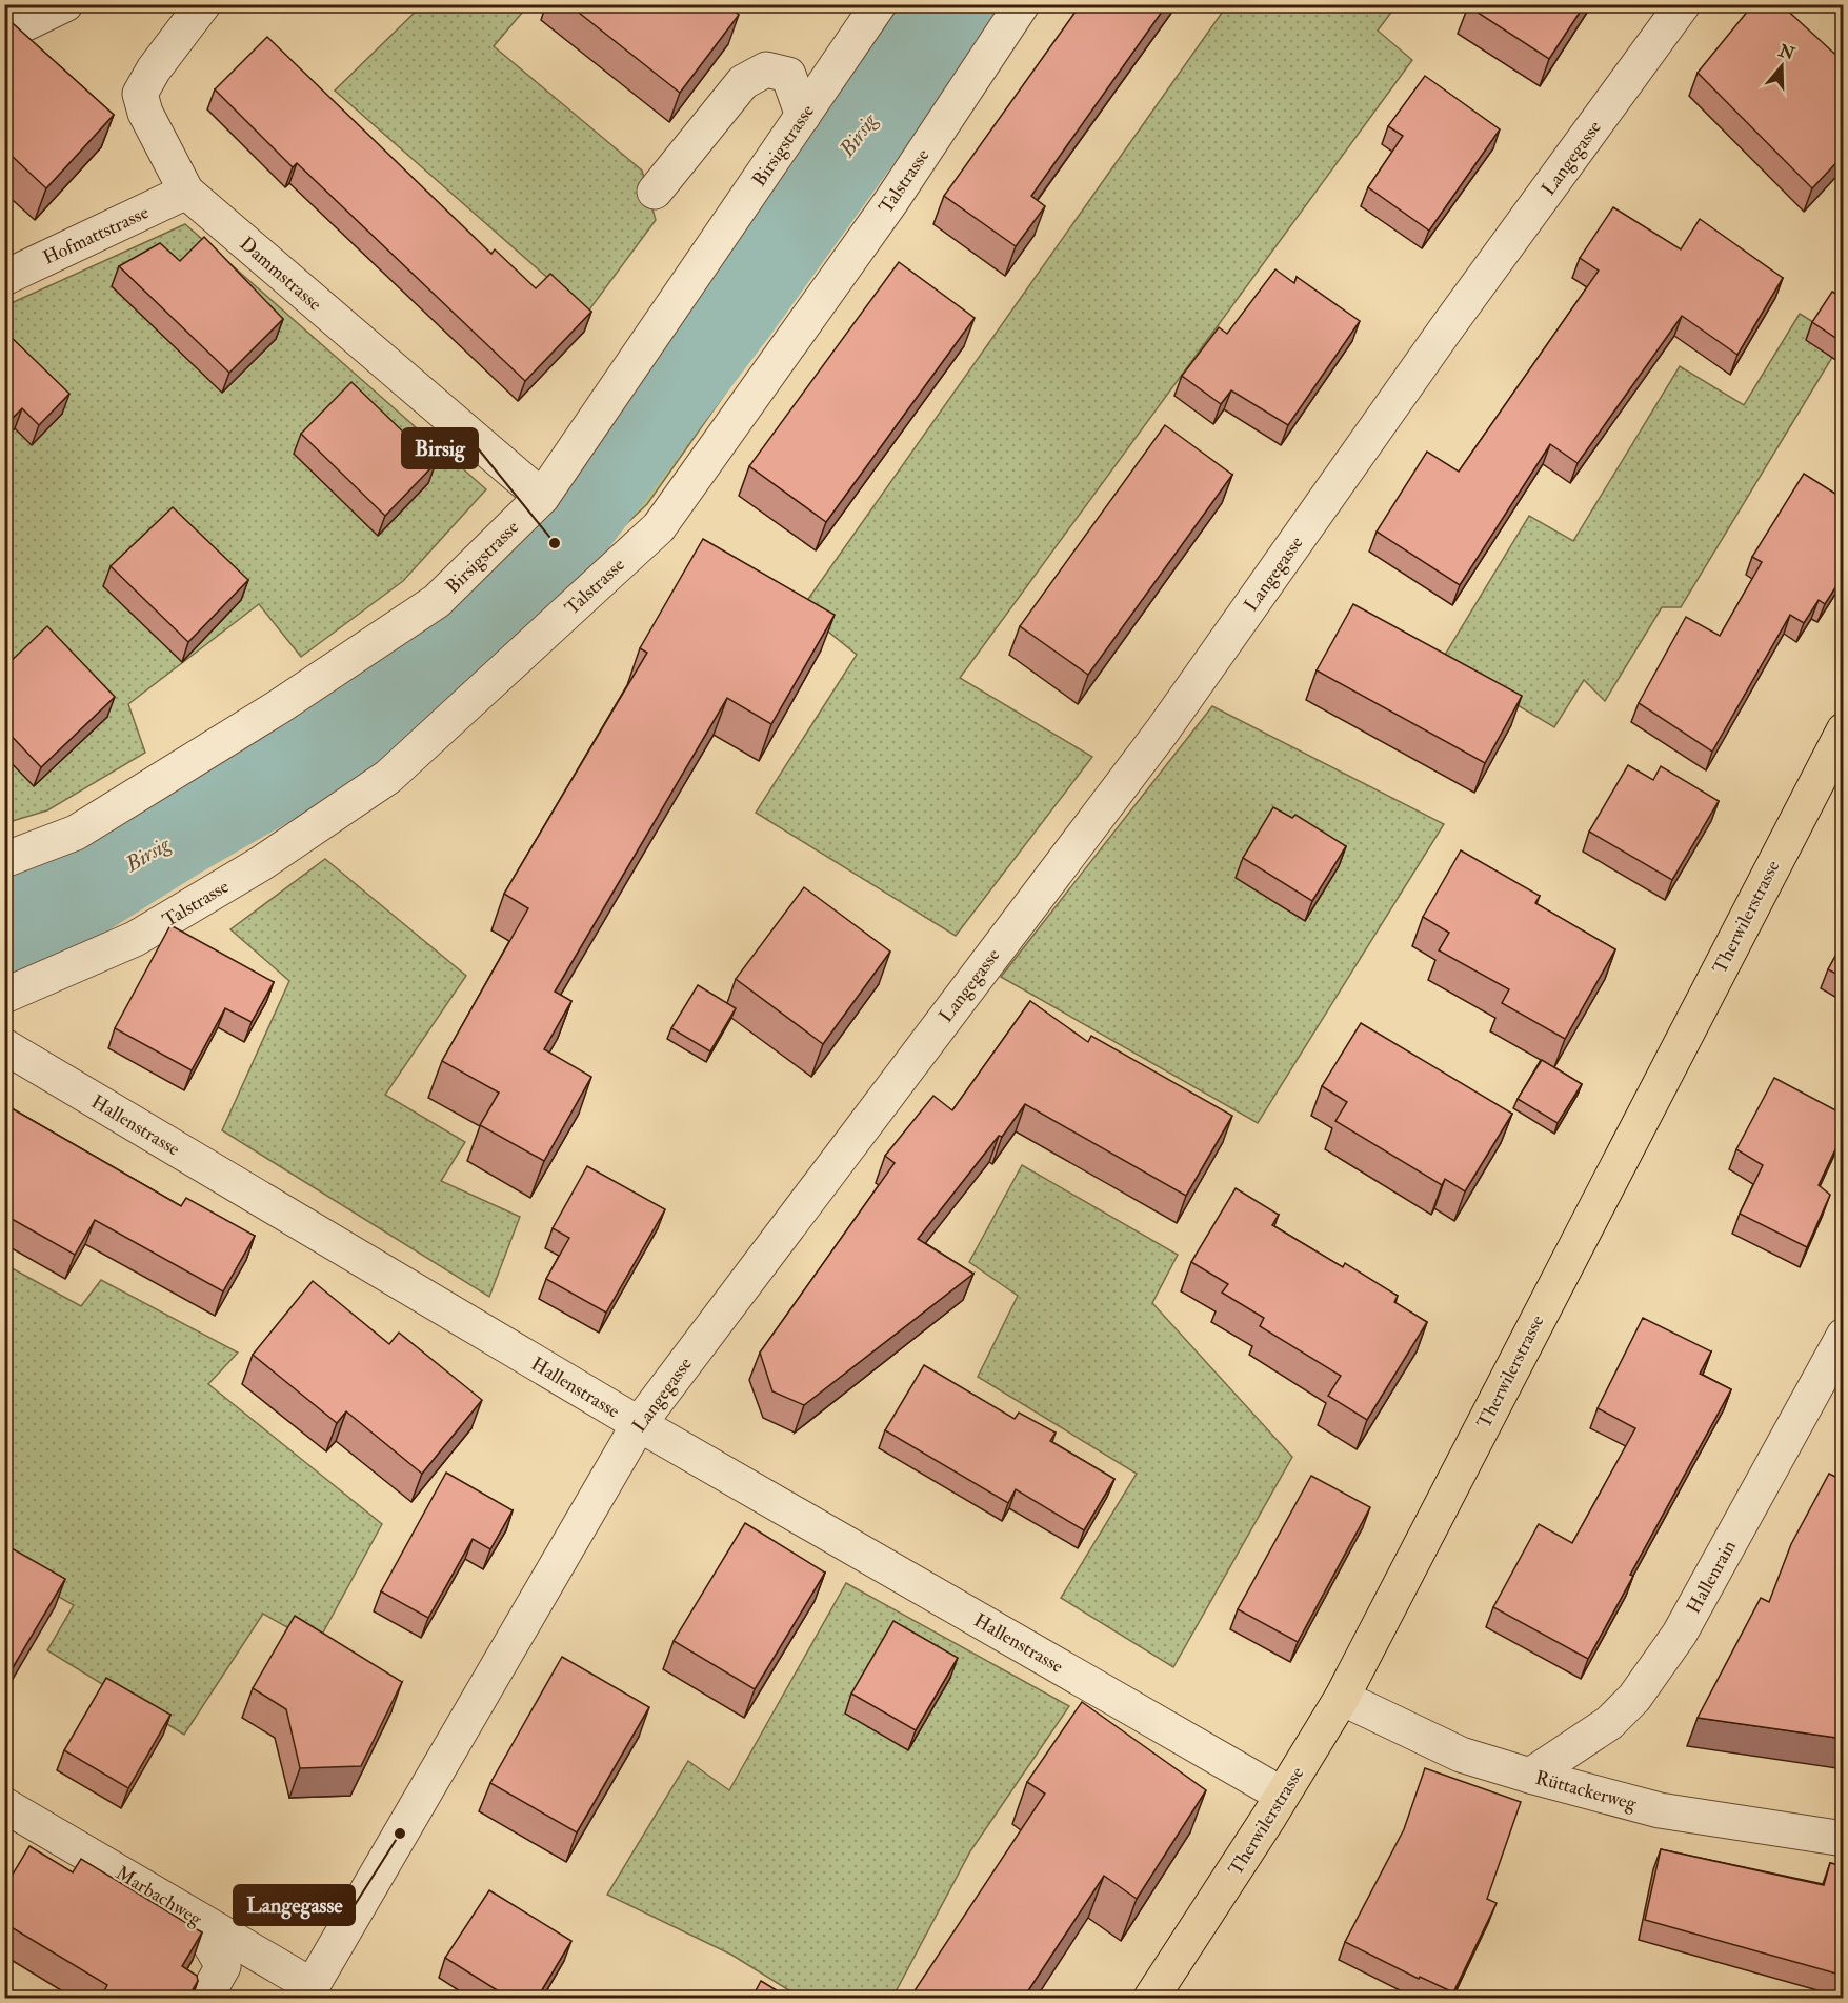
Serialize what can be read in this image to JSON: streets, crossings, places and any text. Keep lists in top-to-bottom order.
{
  "streets": {
    "main road": ["Therwilerstrasse"],
    "street": [
      "Birsigstrasse",
      "Langegasse",
      "Talstrasse",
      "Hofmattstrasse",
      "Dammstrasse",
      "Hallenstrasse",
      "Hallenrain",
      "Rüttackerweg",
      "Marbachweg"
    ]
  },
  "crossings": [
    ["Birsigstrasse", "Dammstrasse"],
    ["Langegasse", "Hallenstrasse"],
    ["Langegasse", "Marbachweg"],
    ["Hofmattstrasse", "Dammstrasse"],
    ["Therwilerstrasse", "Hallenstrasse"],
    ["Therwilerstrasse", "Rüttackerweg"],
    ["Hallenrain", "Rüttackerweg"]
  ],
  "water": ["Birsig"],
  "places": ["Birsig", "Langegasse"],
  "north": "top"
}
